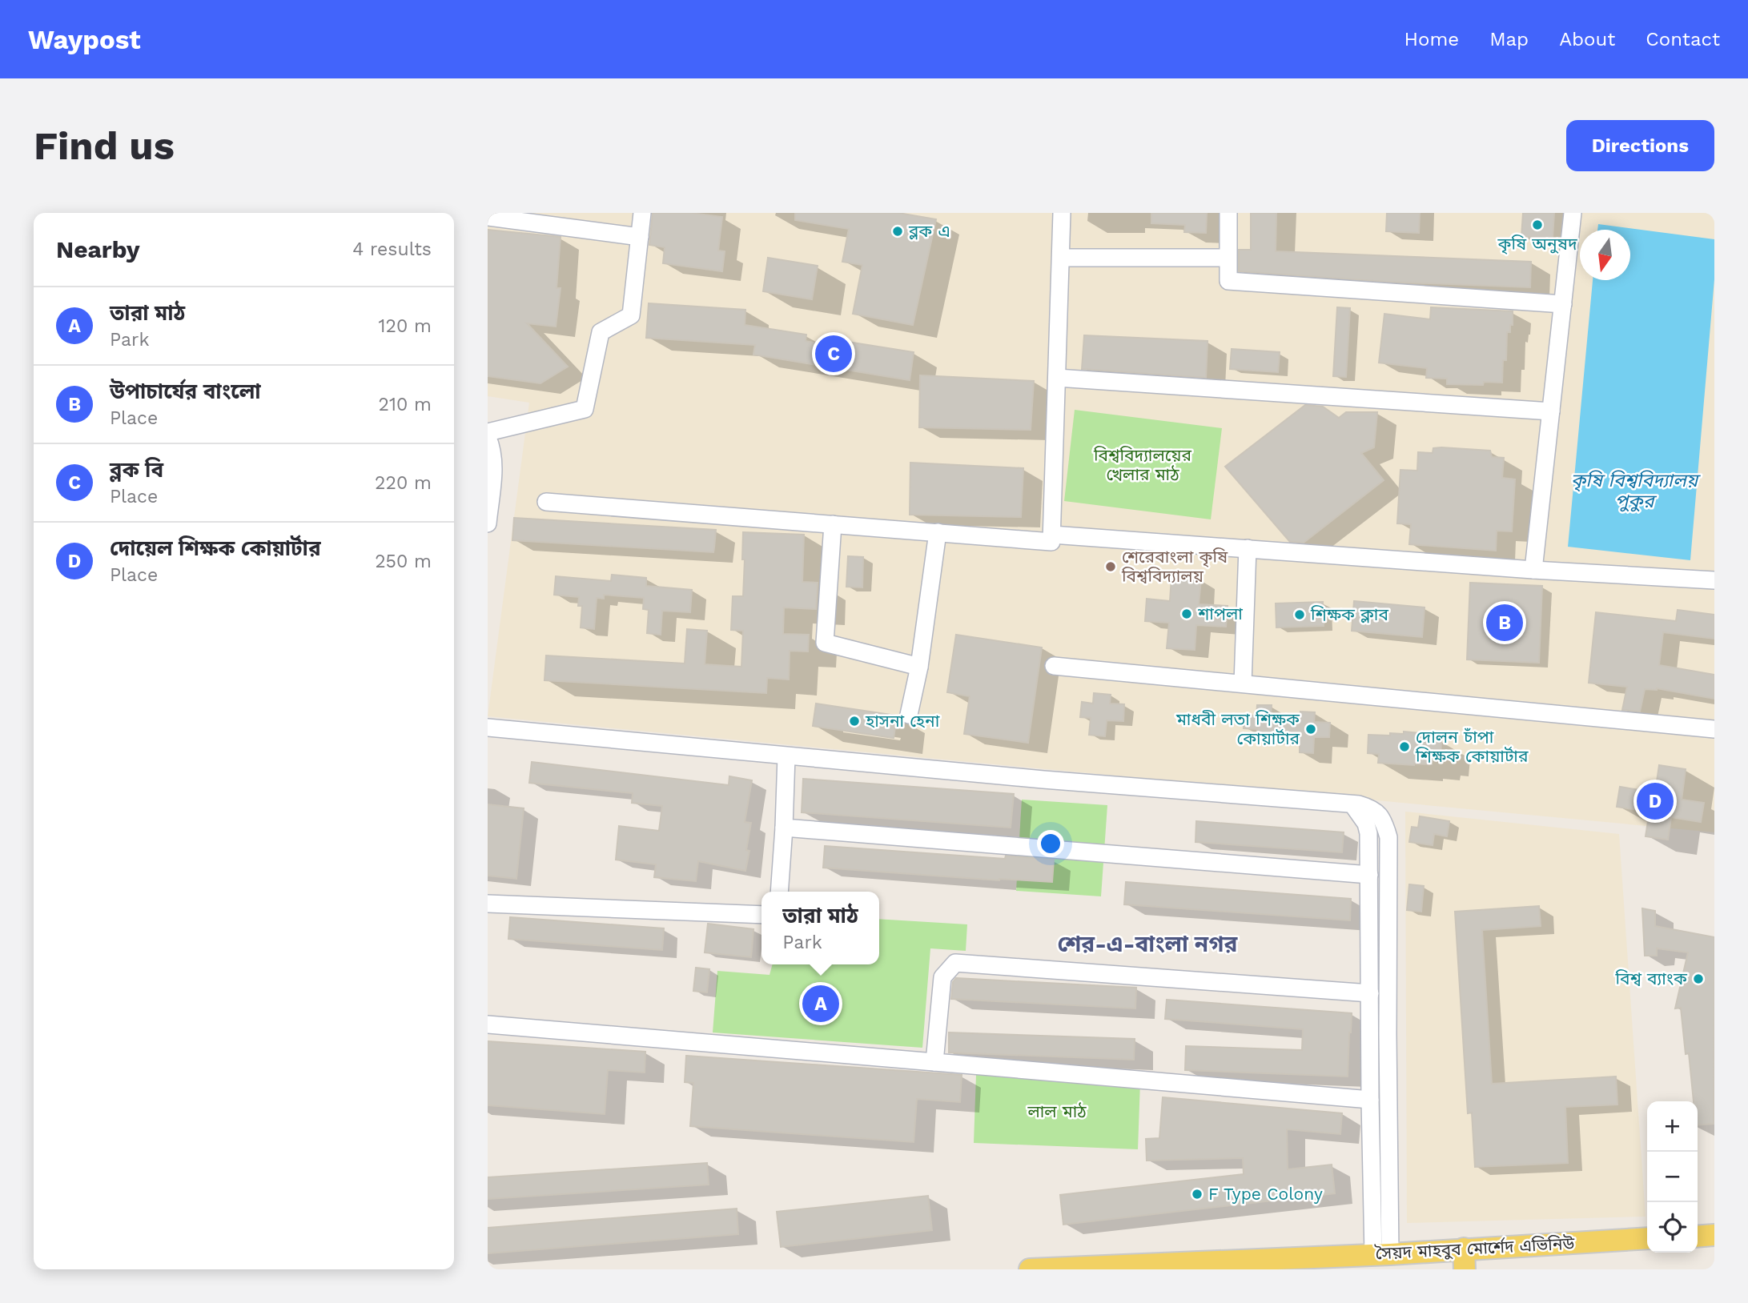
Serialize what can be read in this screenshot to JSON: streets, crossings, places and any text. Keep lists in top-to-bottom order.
{
  "streets": {
    "main road": ["সৈয়দ মাহবুব মোর্শেদ এভিনিউ"]
  },
  "districts": ["শের-এ-বাংলা নগর"],
  "water": ["কৃষি বিশ্ববিদ্যালয় পুকুর"],
  "parks": ["বিশ্ববিদ্যালয়ের খেলার মাঠ", "লাল মাঠ"],
  "places": [
    "কৃষি অনুষদ",
    "ব্লক এ",
    "শেরেবাংলা কৃষি বিশ্ববিদ্যালয়",
    "শাপলা",
    "শিক্ষক ক্লাব",
    "হাসনা হেনা",
    "মাধবী লতা শিক্ষক কোয়ার্টার",
    "দোলন চাঁপা শিক্ষক কোয়ার্টার",
    "বিশ্ব ব্যাংক",
    "F Type Colony"
  ],
  "north": "bottom",
  "page": {
    "header": "Waypost",
    "nav": [
      "Home",
      "Map",
      "About",
      "Contact"
    ],
    "buttons": "Directions",
    "title": "Find us",
    "heading": ["Nearby", "4 results"],
    "list": [
      {
        "mark": "A",
        "name": "তারা মাঠ",
        "note": "Park",
        "value": "120 m"
      },
      {
        "mark": "B",
        "name": "উপাচার্যের বাংলো",
        "note": "Place",
        "value": "210 m"
      },
      {
        "mark": "C",
        "name": "ব্লক বি",
        "note": "Place",
        "value": "220 m"
      },
      {
        "mark": "D",
        "name": "দোয়েল শিক্ষক কোয়ার্টার",
        "note": "Place",
        "value": "250 m"
      }
    ],
    "pins": [
      "C",
      "B",
      "D",
      "A"
    ],
    "popup": ["তারা মাঠ", "Park"],
    "map_buttons": ["+", "−"]
  }
}
